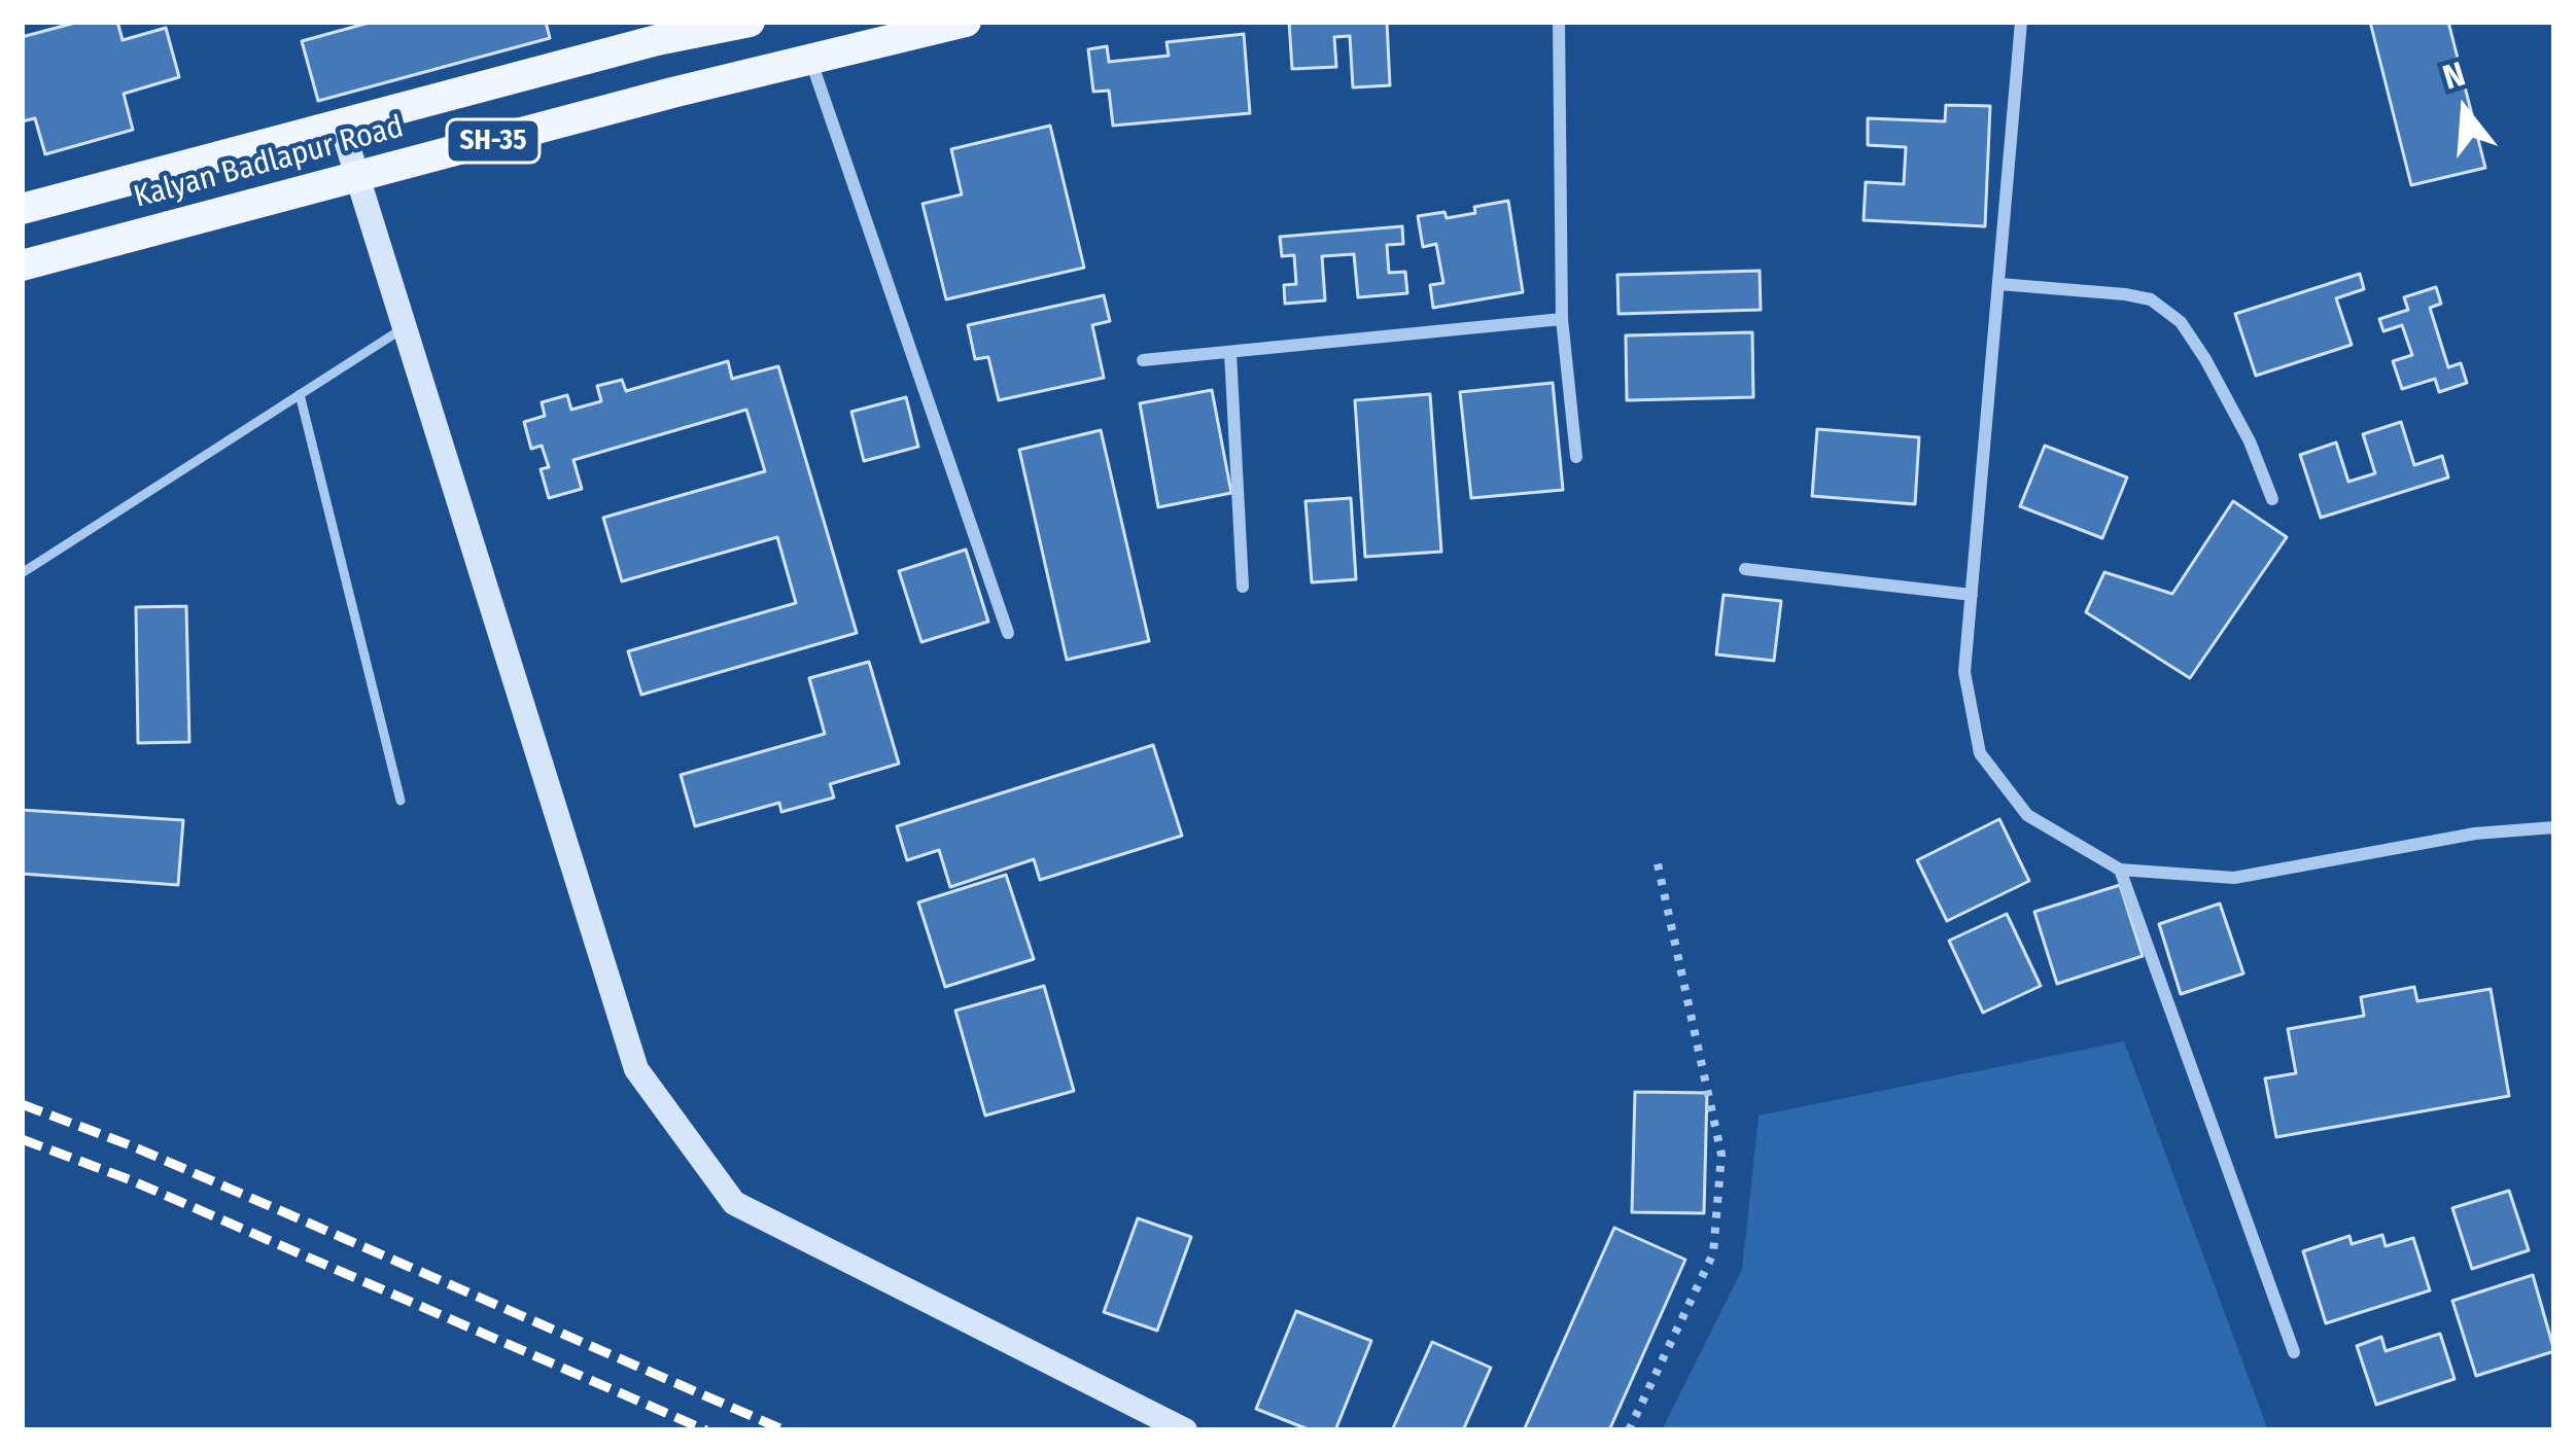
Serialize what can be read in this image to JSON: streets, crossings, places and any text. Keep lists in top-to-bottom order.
{
  "streets": {
    "main road": ["SH-35", "Kalyan Badlapur Road"]
  },
  "north": "top"
}
